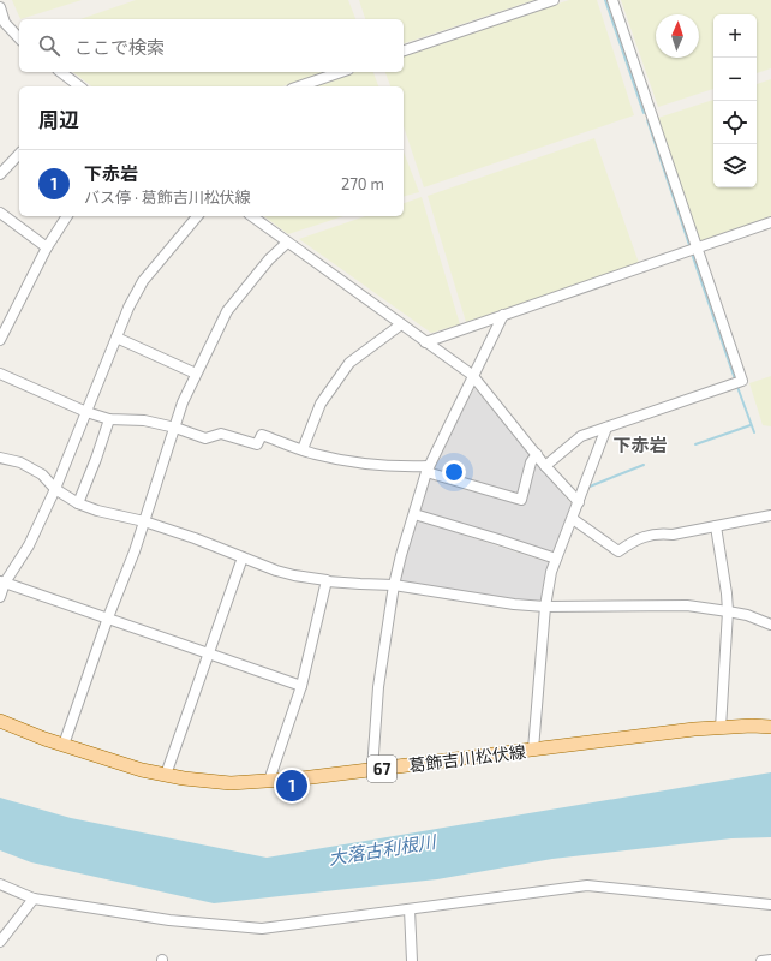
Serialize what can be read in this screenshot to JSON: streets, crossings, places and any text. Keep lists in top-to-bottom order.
{
  "streets": {
    "main road": ["葛飾吉川松伏線", "67"]
  },
  "districts": ["下赤岩"],
  "water": ["大落古利根川"],
  "north": "top",
  "page": {
    "map_buttons": ["+", "−"],
    "search": "ここで検索",
    "heading": "周辺",
    "list": [
      {
        "mark": "1",
        "name": "下赤岩",
        "note": "バス停 · 葛飾吉川松伏線",
        "value": "270 m"
      }
    ],
    "pins": "1"
  }
}
